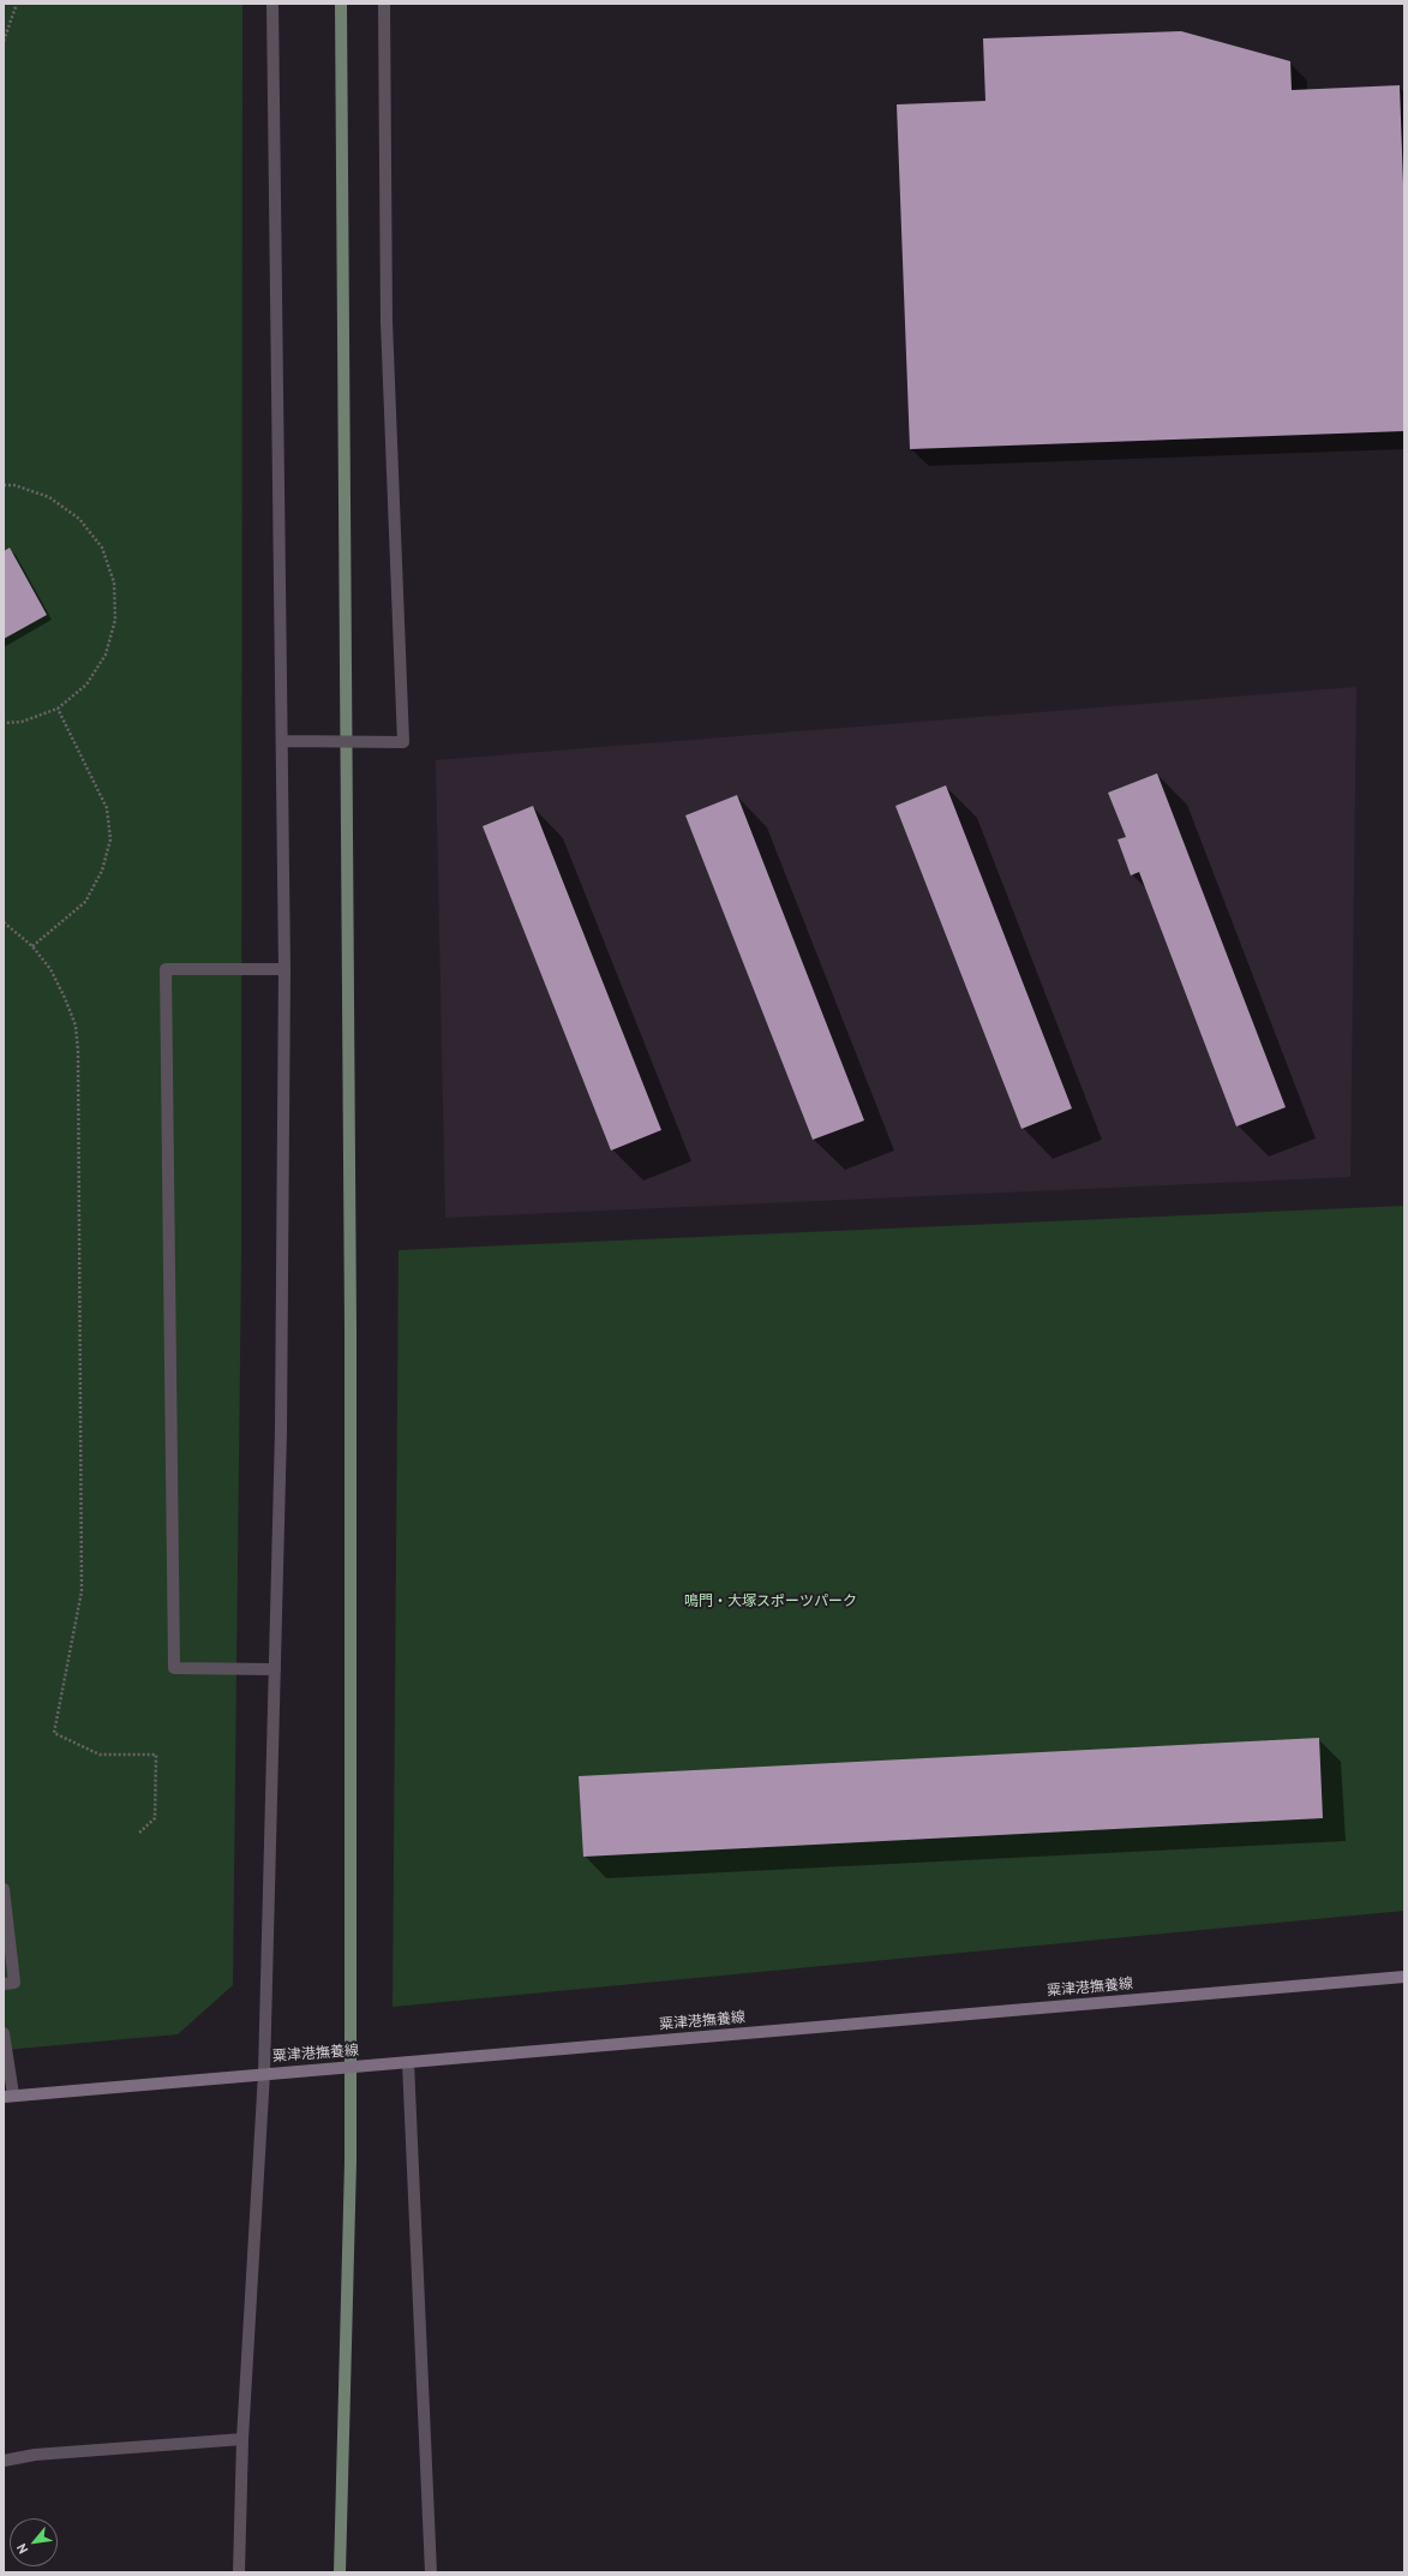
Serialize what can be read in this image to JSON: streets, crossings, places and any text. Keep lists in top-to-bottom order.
{
  "streets": {
    "main road": ["粟津港撫養線"]
  },
  "parks": ["鳴門・大塚スポーツパーク"],
  "north": "bottom left"
}
